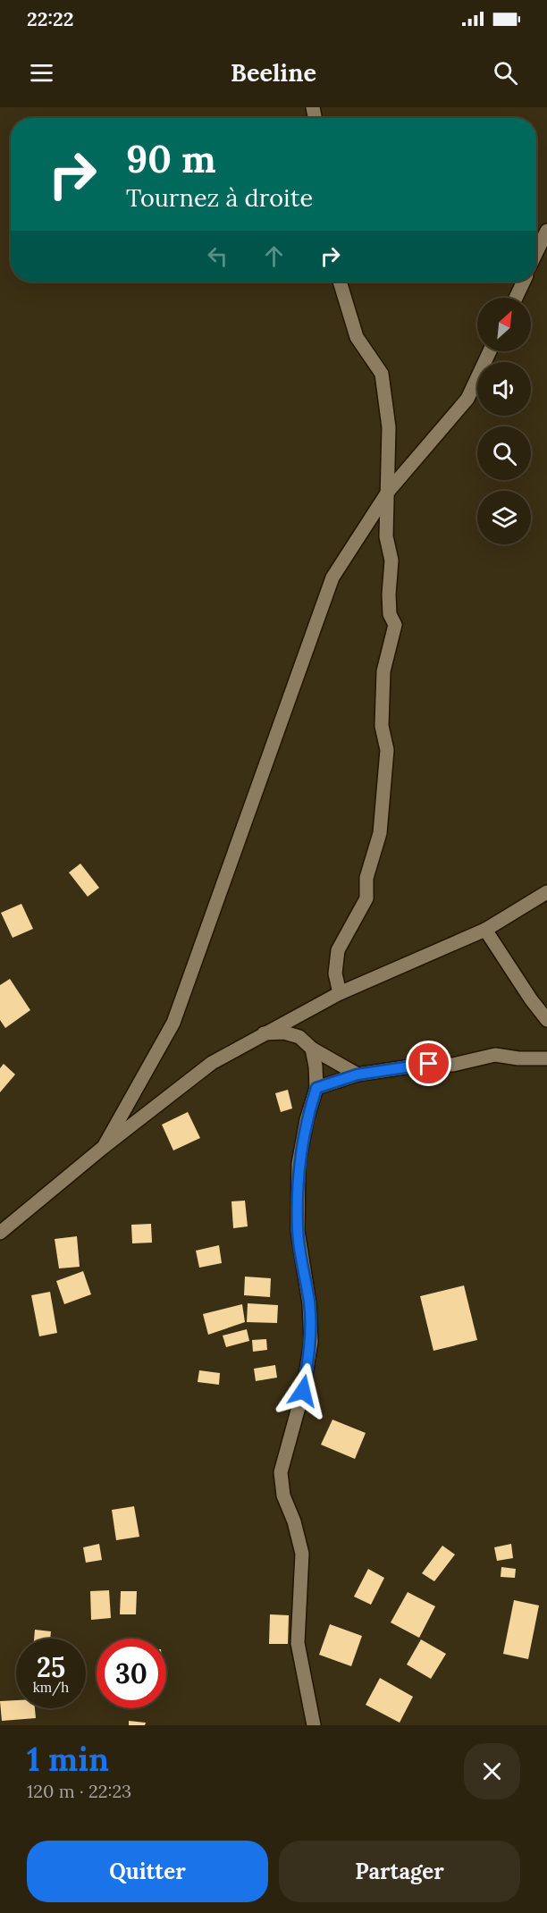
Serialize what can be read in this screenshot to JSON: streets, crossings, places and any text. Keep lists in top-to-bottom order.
{
  "north": "top right",
  "page": {
    "status": "22:22",
    "header": "Beeline",
    "turn": ["90 m", "Tournez à droite"],
    "speed": "25 km/h",
    "limit": "30",
    "heading": ["1 min", "120 m · 22:23"],
    "buttons": ["Quitter", "Partager"]
  }
}
